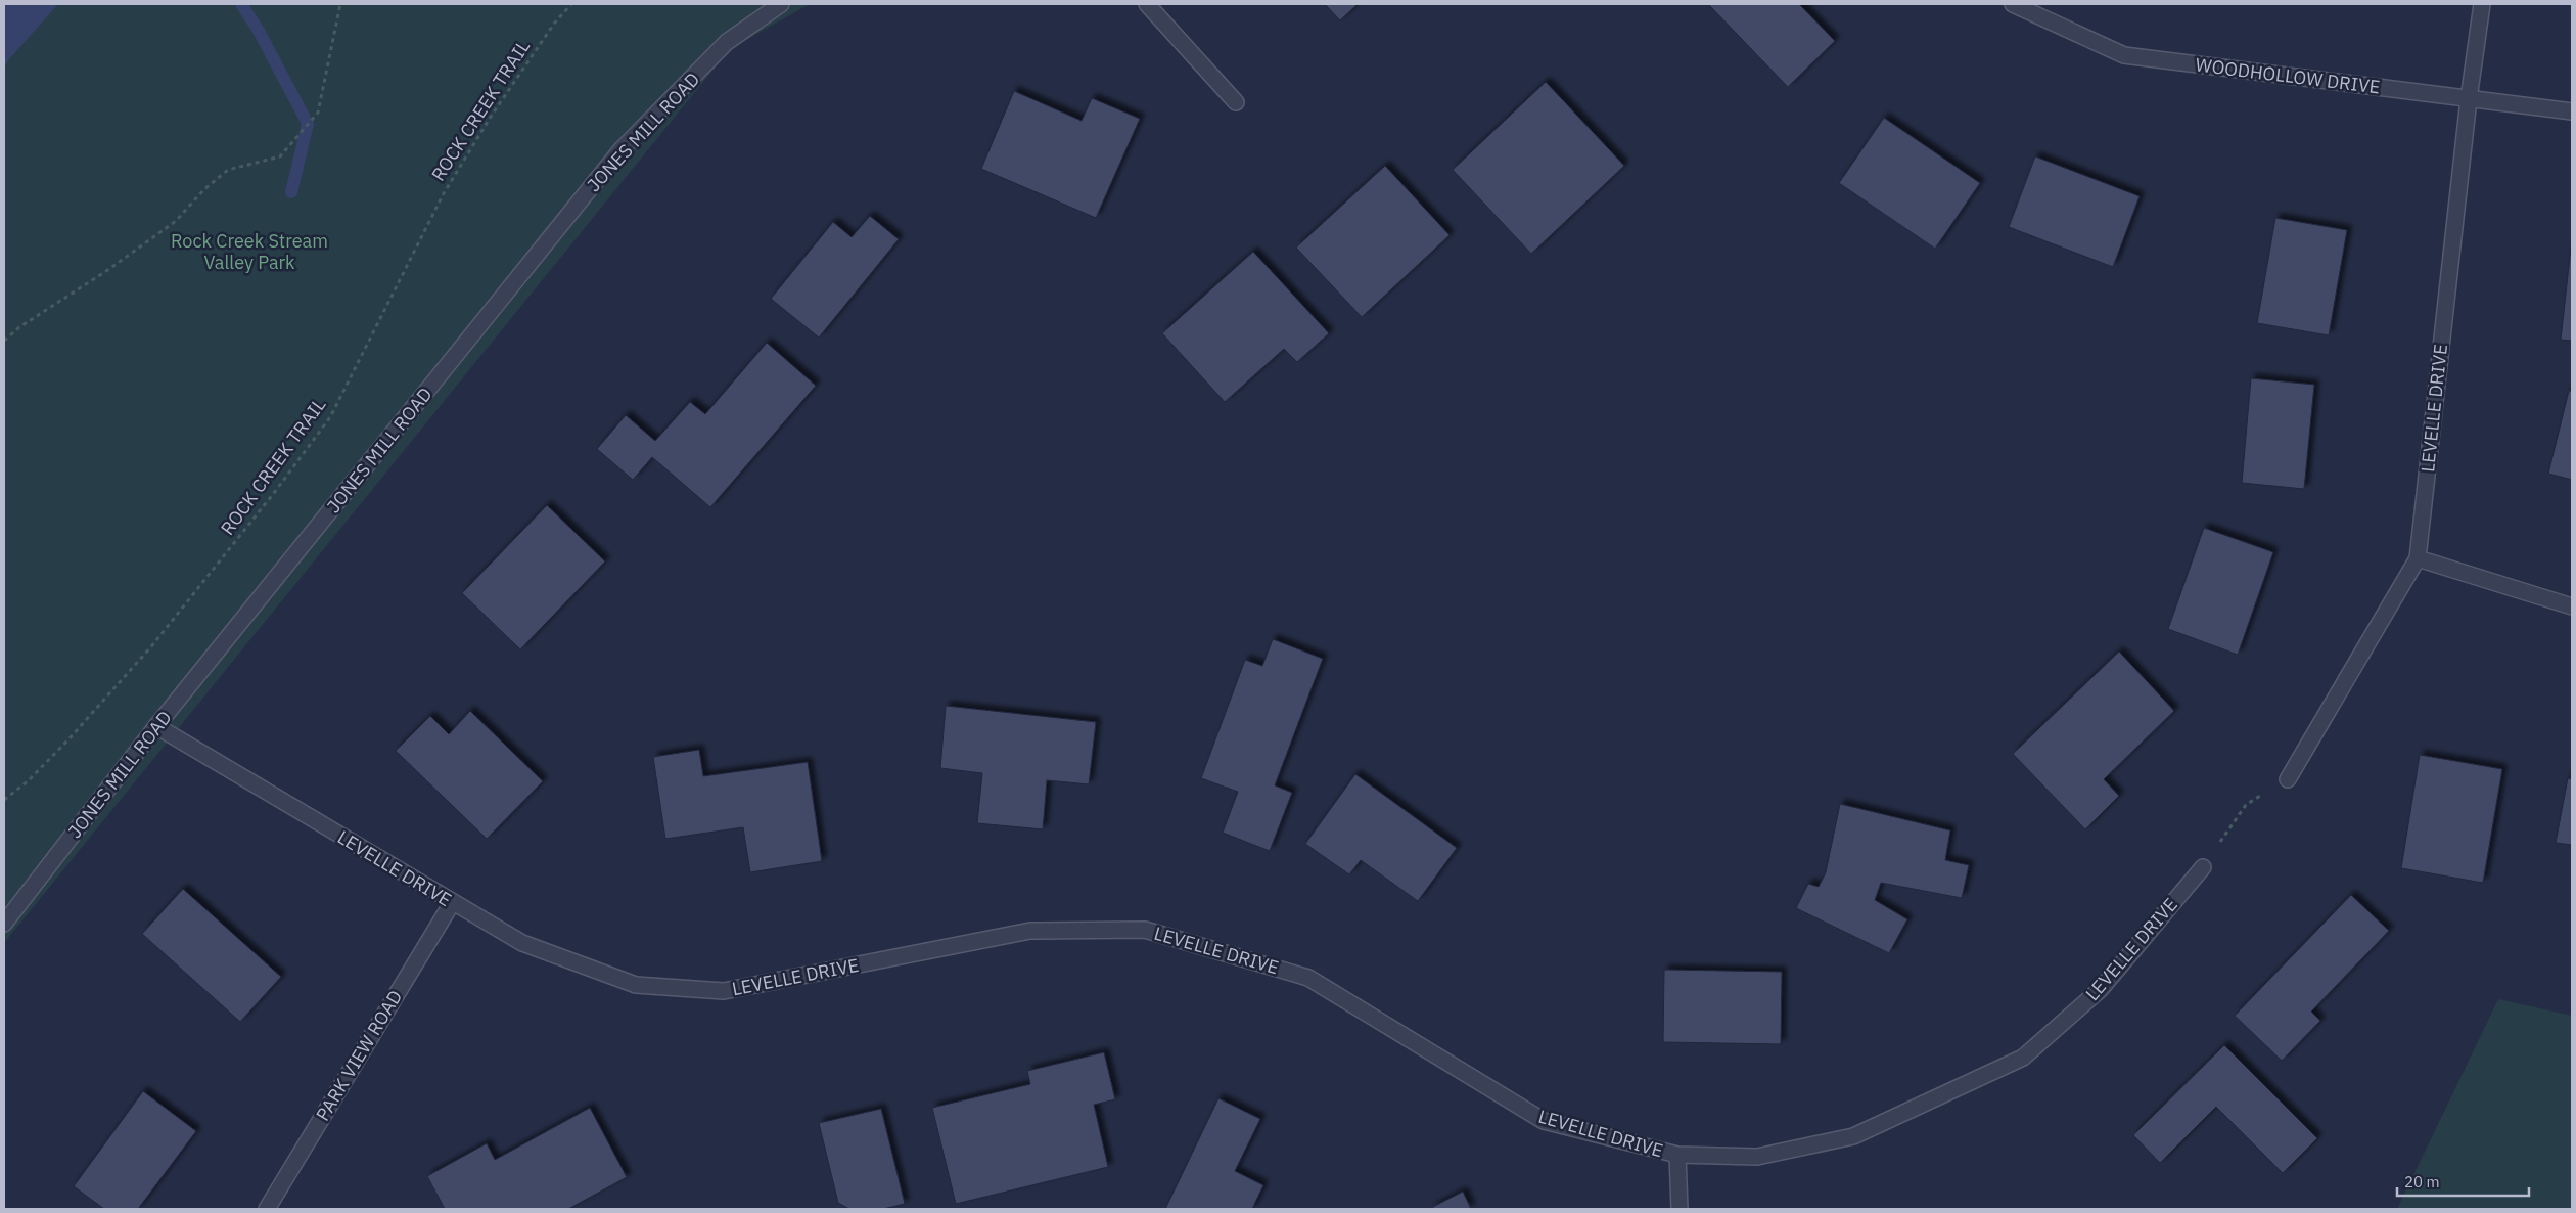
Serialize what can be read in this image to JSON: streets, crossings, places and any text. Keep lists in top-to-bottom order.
{
  "streets": {
    "street": [
      "WOODHOLLOW DRIVE",
      "JONES MILL ROAD",
      "LEVELLE DRIVE",
      "PARK VIEW ROAD"
    ],
    "path": ["ROCK CREEK TRAIL"]
  },
  "crossings": [
    ["WOODHOLLOW DRIVE", "LEVELLE DRIVE"],
    ["JONES MILL ROAD", "LEVELLE DRIVE"],
    ["LEVELLE DRIVE", "PARK VIEW ROAD"]
  ],
  "parks": ["Rock Creek Stream Valley Park"],
  "scale_bar": "20 m"
}
